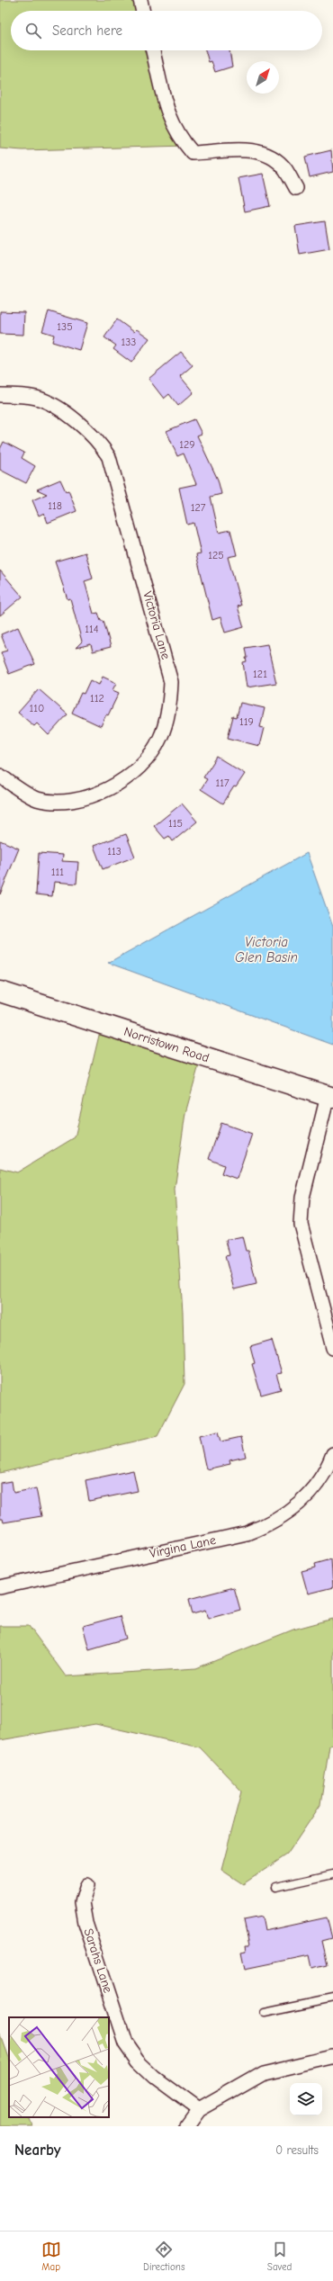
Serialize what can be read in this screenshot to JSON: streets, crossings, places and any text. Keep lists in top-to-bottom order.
{
  "streets": {
    "main road": ["Norristown Road"],
    "street": ["Victoria Lane", "Virgina Lane", "Sarahs Lane"]
  },
  "water": ["Victoria Glen Basin"],
  "house_numbers": [
    "135",
    "133",
    "129",
    "118",
    "127",
    "125",
    "114",
    "121",
    "112",
    "110",
    "119",
    "117",
    "115",
    "113",
    "111"
  ],
  "north": "top right",
  "page": {
    "search": "Search here",
    "heading": ["Nearby", "0 results"],
    "nav": ["Map", "Directions", "Saved"]
  }
}
